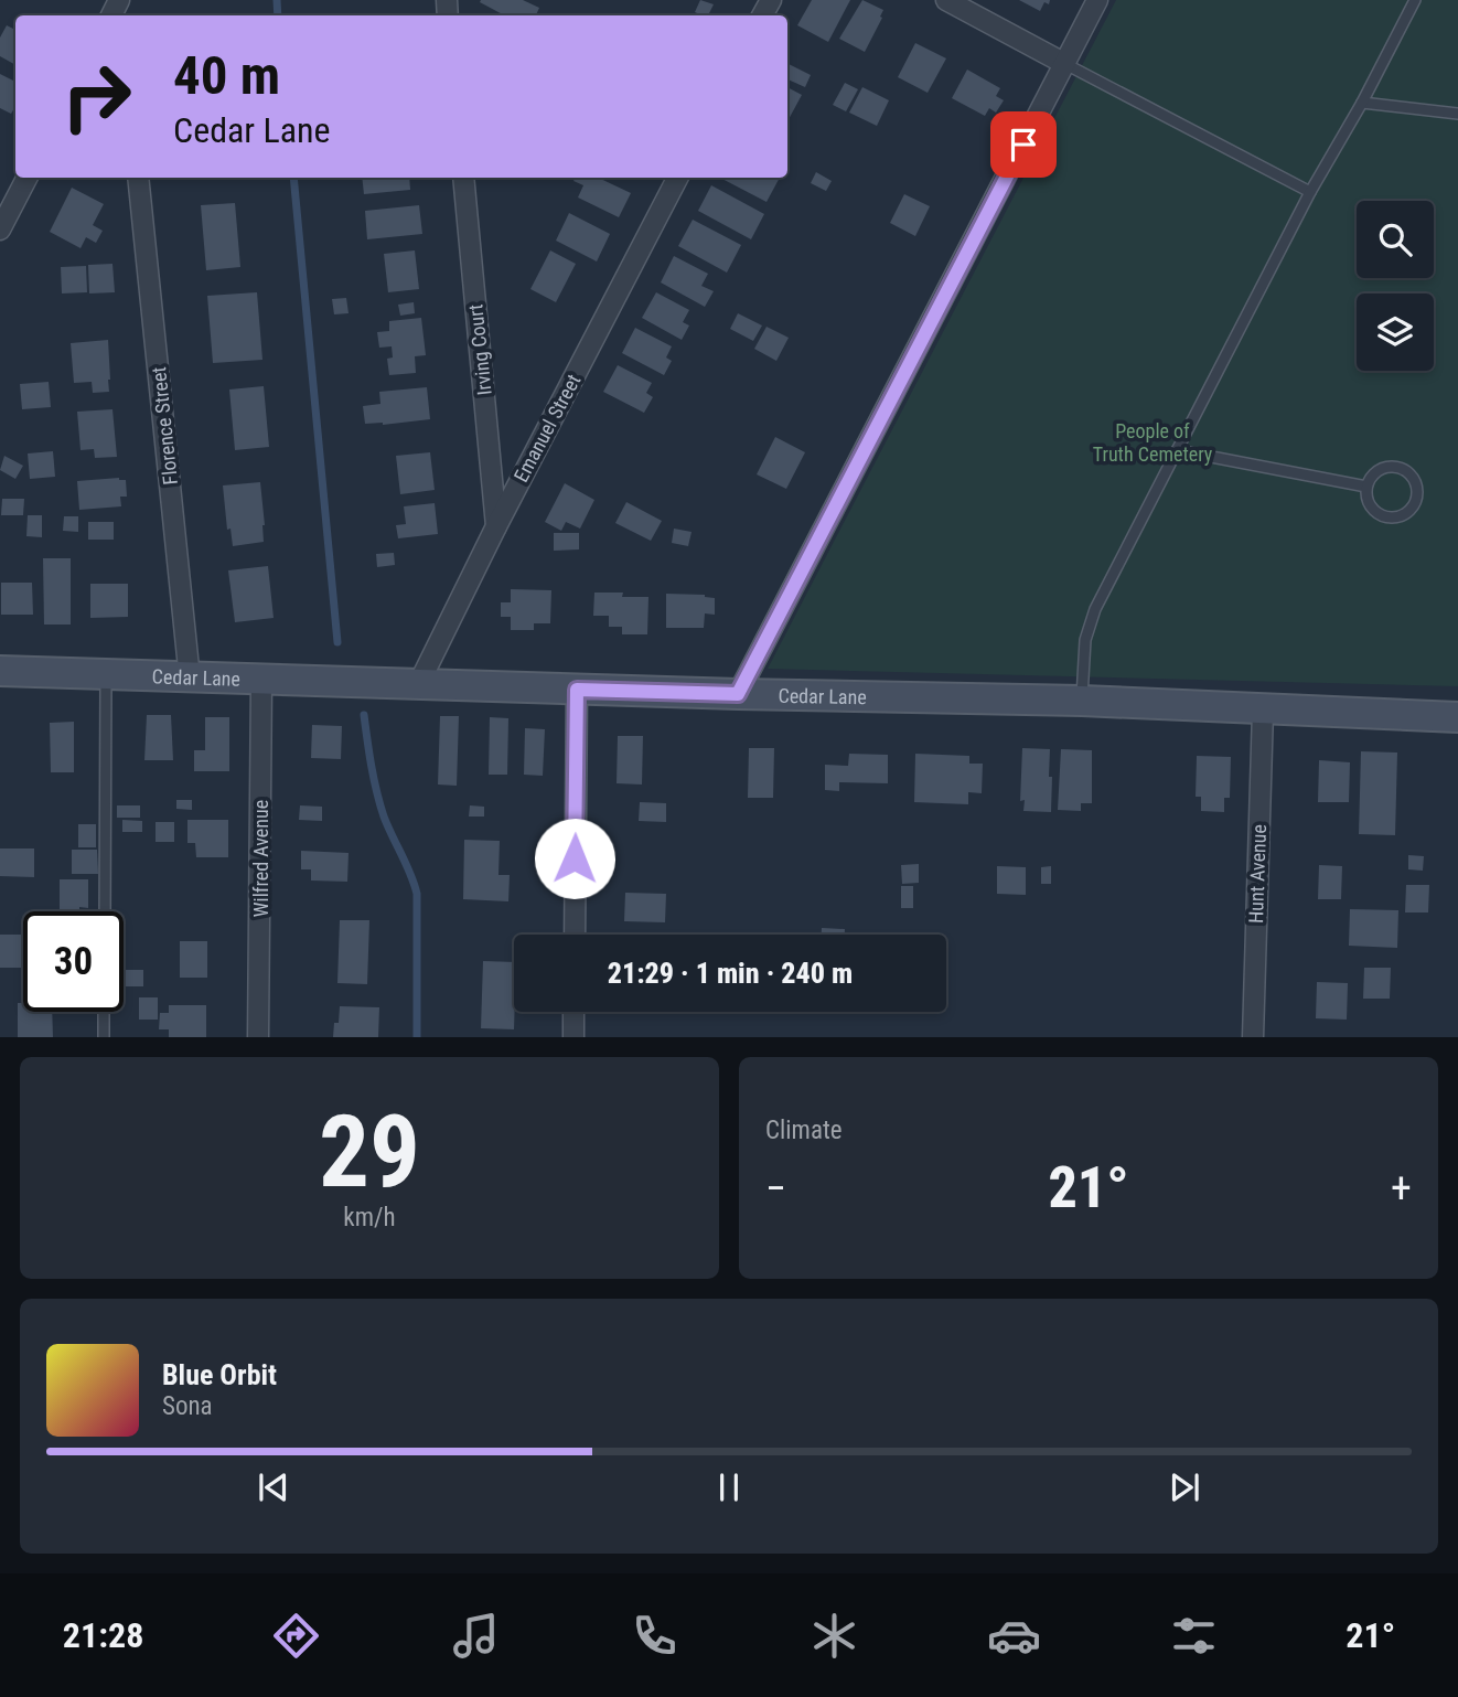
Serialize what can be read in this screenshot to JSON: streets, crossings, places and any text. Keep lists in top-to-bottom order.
{
  "streets": {
    "street": [
      "Irving Court",
      "Florence Street",
      "Emanuel Street",
      "Cedar Lane",
      "Wilfred Avenue",
      "Hunt Avenue"
    ]
  },
  "crossings": [
    ["Irving Court", "Emanuel Street"],
    ["Florence Street", "Cedar Lane"],
    ["Emanuel Street", "Cedar Lane"],
    ["Cedar Lane", "Wilfred Avenue"],
    ["Cedar Lane", "Hunt Avenue"]
  ],
  "parks": ["People of Truth Cemetery"],
  "page": {
    "turn": ["40 m", "Cedar Lane"],
    "limit": "30",
    "trip": "21:29 · 1 min · 240 m",
    "tile": [
      ["29", "km/h"],
      "Climate"
    ],
    "heat": ["−", "21°", "+"],
    "song": ["Blue Orbit", "Sona"],
    "tabs": ["21:28", "21°"]
  }
}
